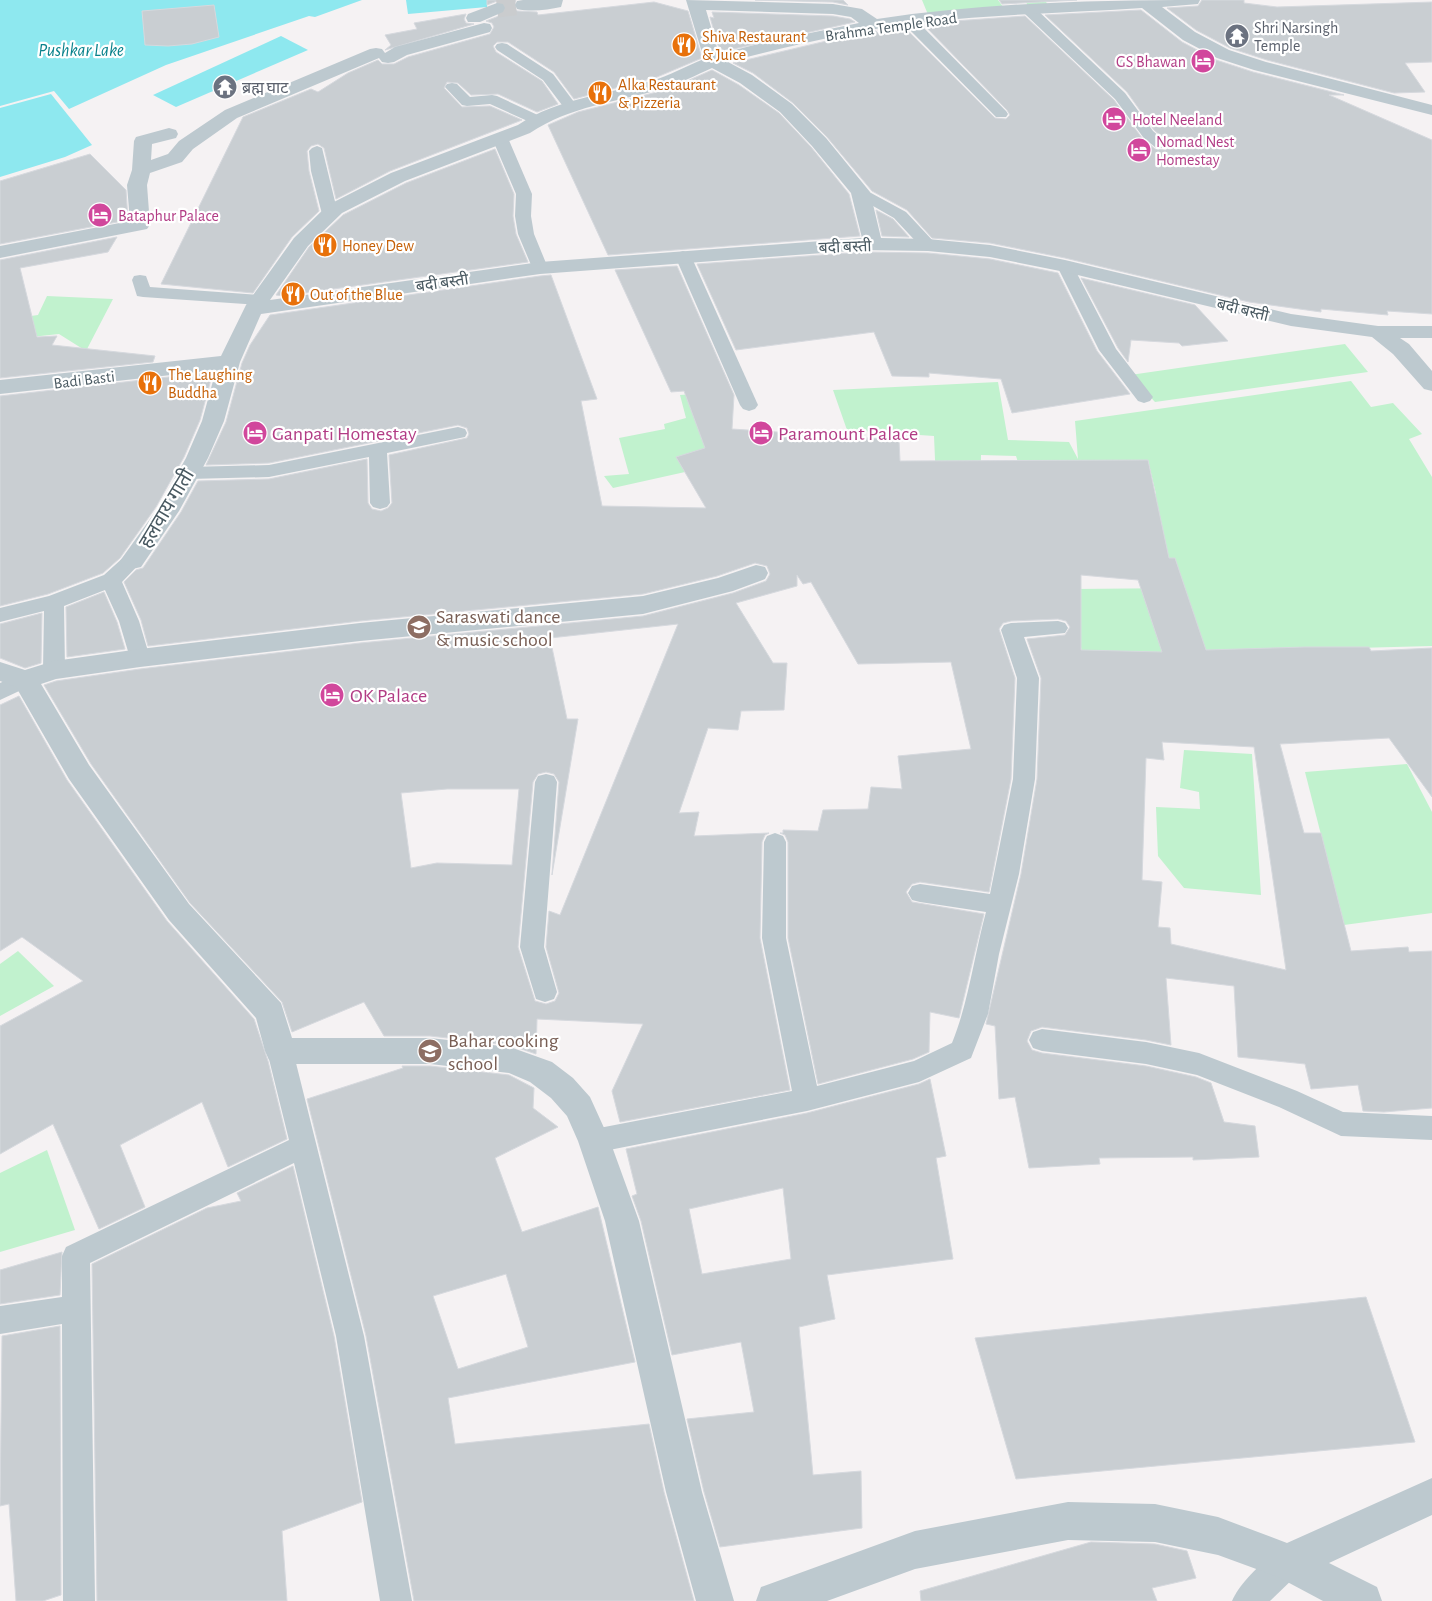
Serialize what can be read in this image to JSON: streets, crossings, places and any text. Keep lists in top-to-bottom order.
{
  "streets": {
    "street": [
      "Brahma Temple Road",
      "बदी बस्ती",
      "Badi Basti",
      "हलवाय गाती"
    ]
  },
  "crossings": [
    ["Brahma Temple Road", "बदी बस्ती"],
    ["Badi Basti", "हलवाय गाती"]
  ],
  "water": ["Pushkar Lake"],
  "places": {
    "temple": ["Shri Narsingh Temple", "ब्रह्म घाट"],
    "restaurant": [
      "Shiva Restaurant & Juice",
      "Alka Restaurant & Pizzeria",
      "Honey Dew",
      "Out of the Blue",
      "The Laughing Buddha"
    ],
    "hotel": [
      "GS Bhawan",
      "Hotel Neeland",
      "Nomad Nest Homestay",
      "Bataphur Palace",
      "Ganpati Homestay",
      "Paramount Palace",
      "OK Palace"
    ],
    "school or university": ["Saraswati dance & music school", "Bahar cooking school"]
  }
}
